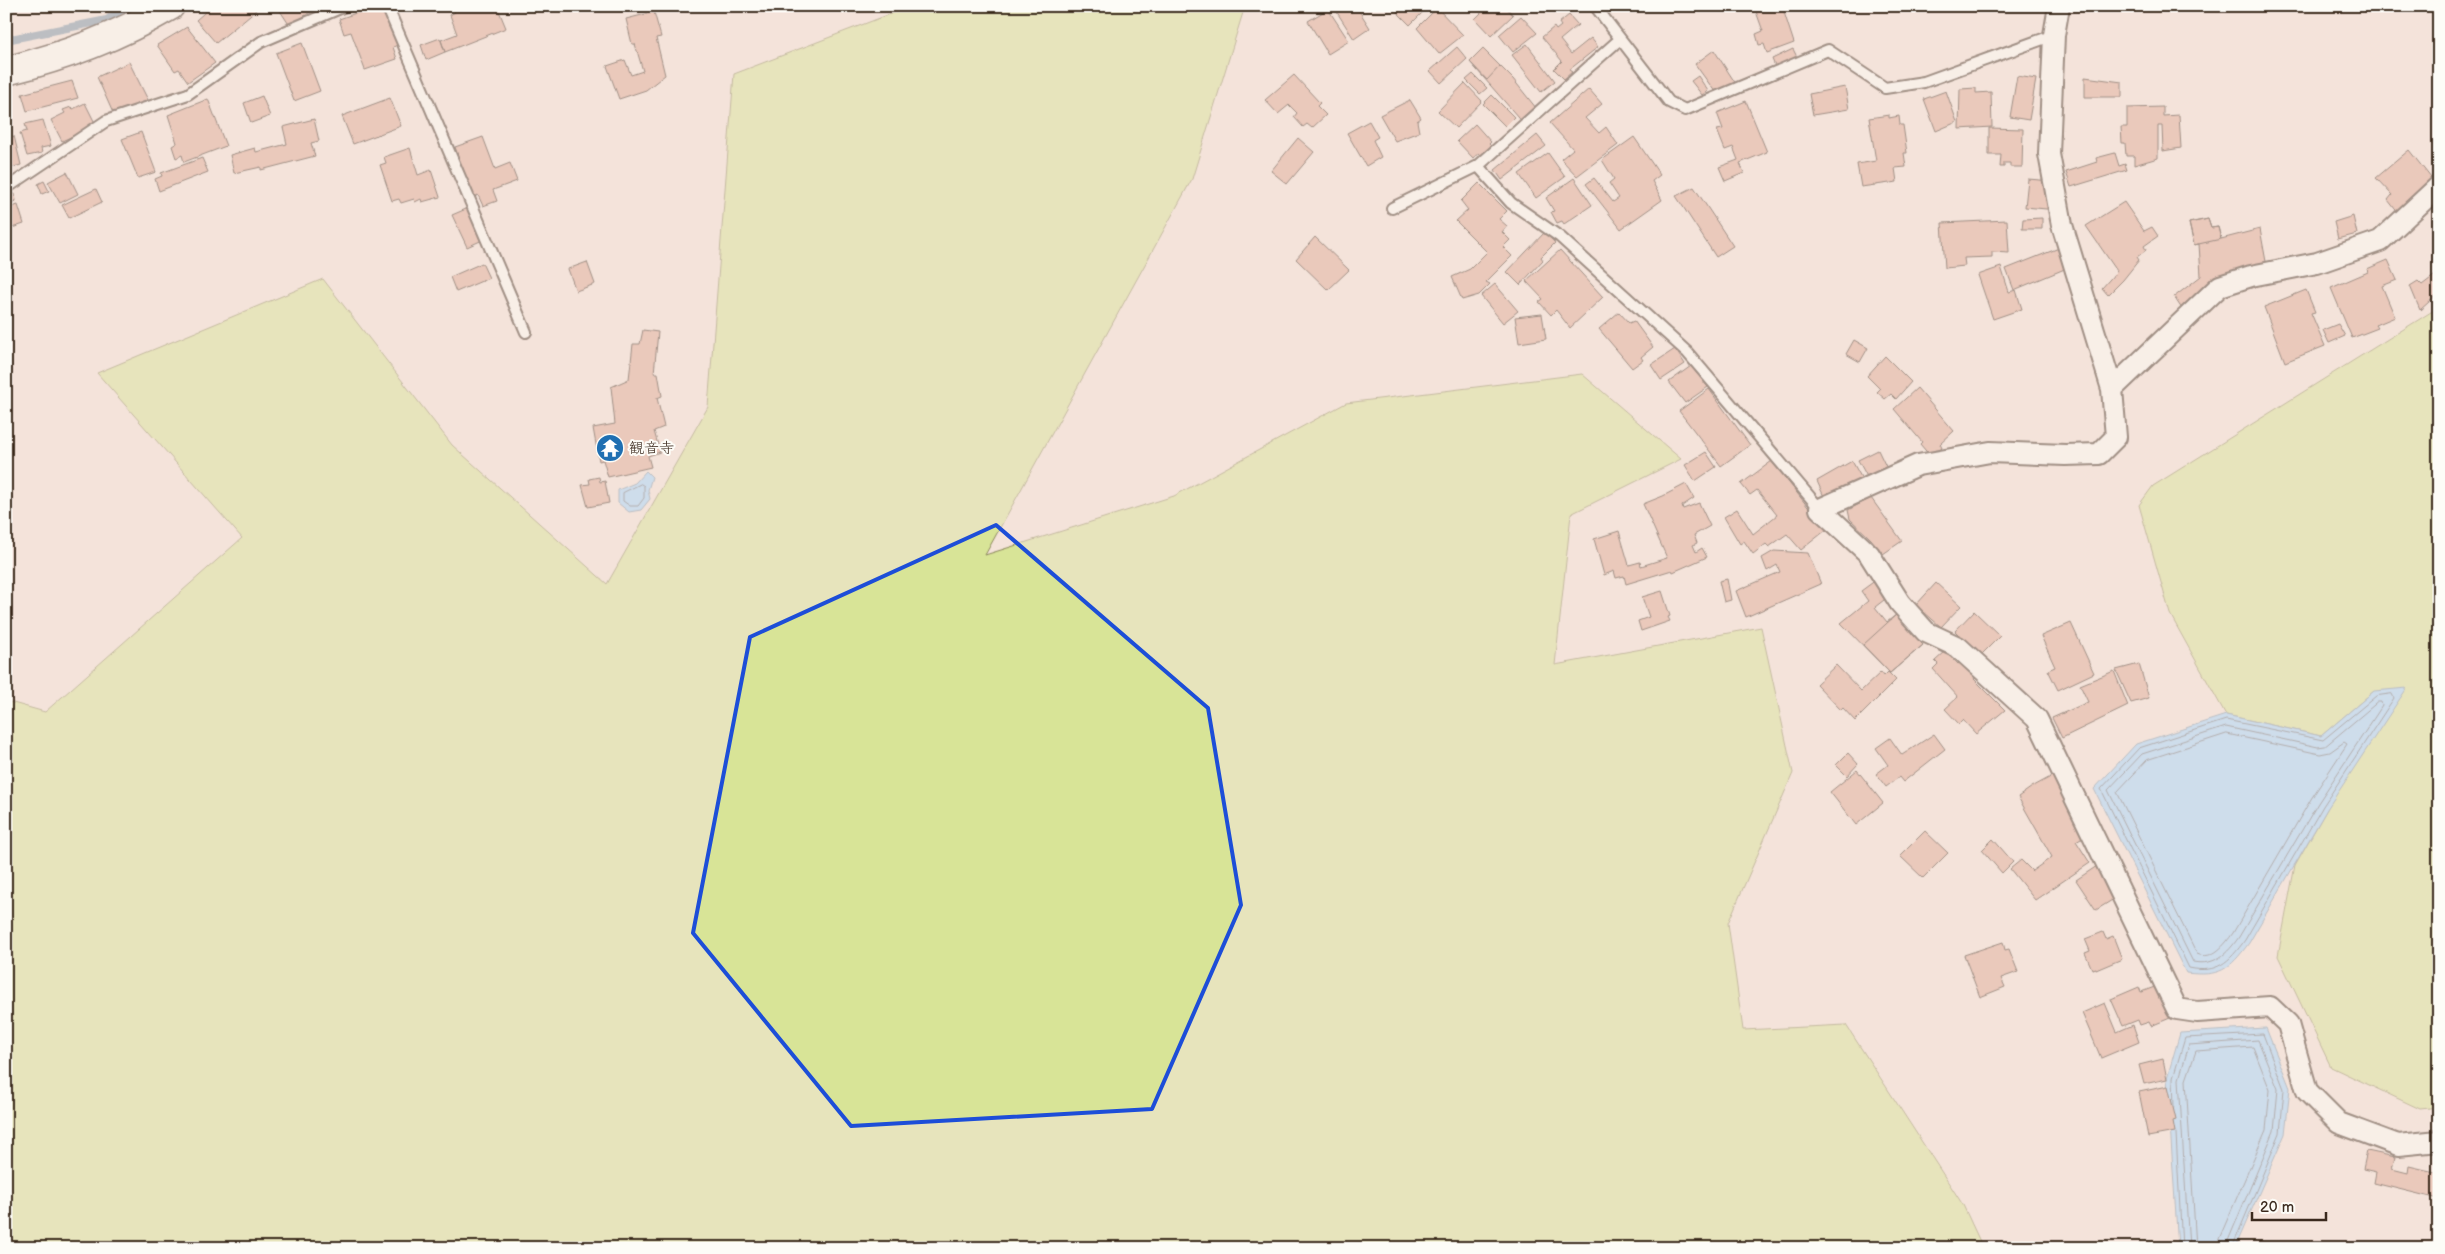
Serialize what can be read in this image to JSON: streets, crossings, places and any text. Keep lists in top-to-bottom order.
{
  "places": {
    "temple": ["観音寺"]
  },
  "scale_bar": "20 m"
}
